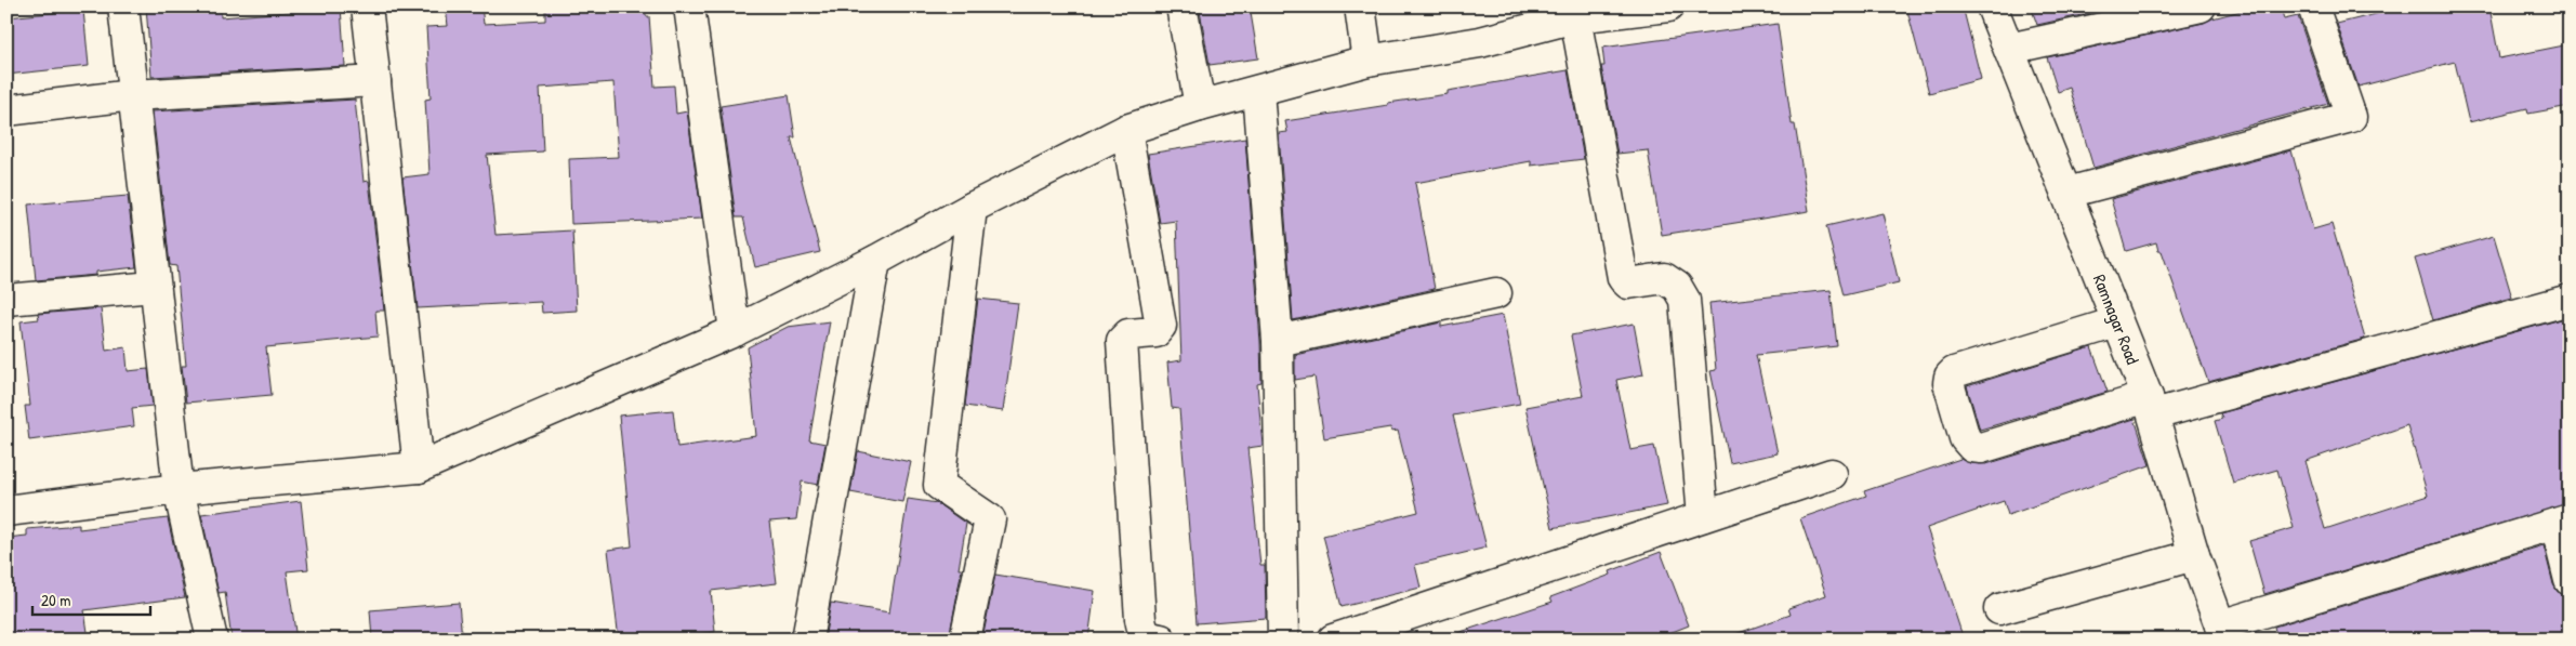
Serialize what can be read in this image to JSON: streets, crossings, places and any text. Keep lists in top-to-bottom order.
{
  "streets": {
    "street": ["Ramnagar Road"]
  },
  "scale_bar": "20 m"
}
